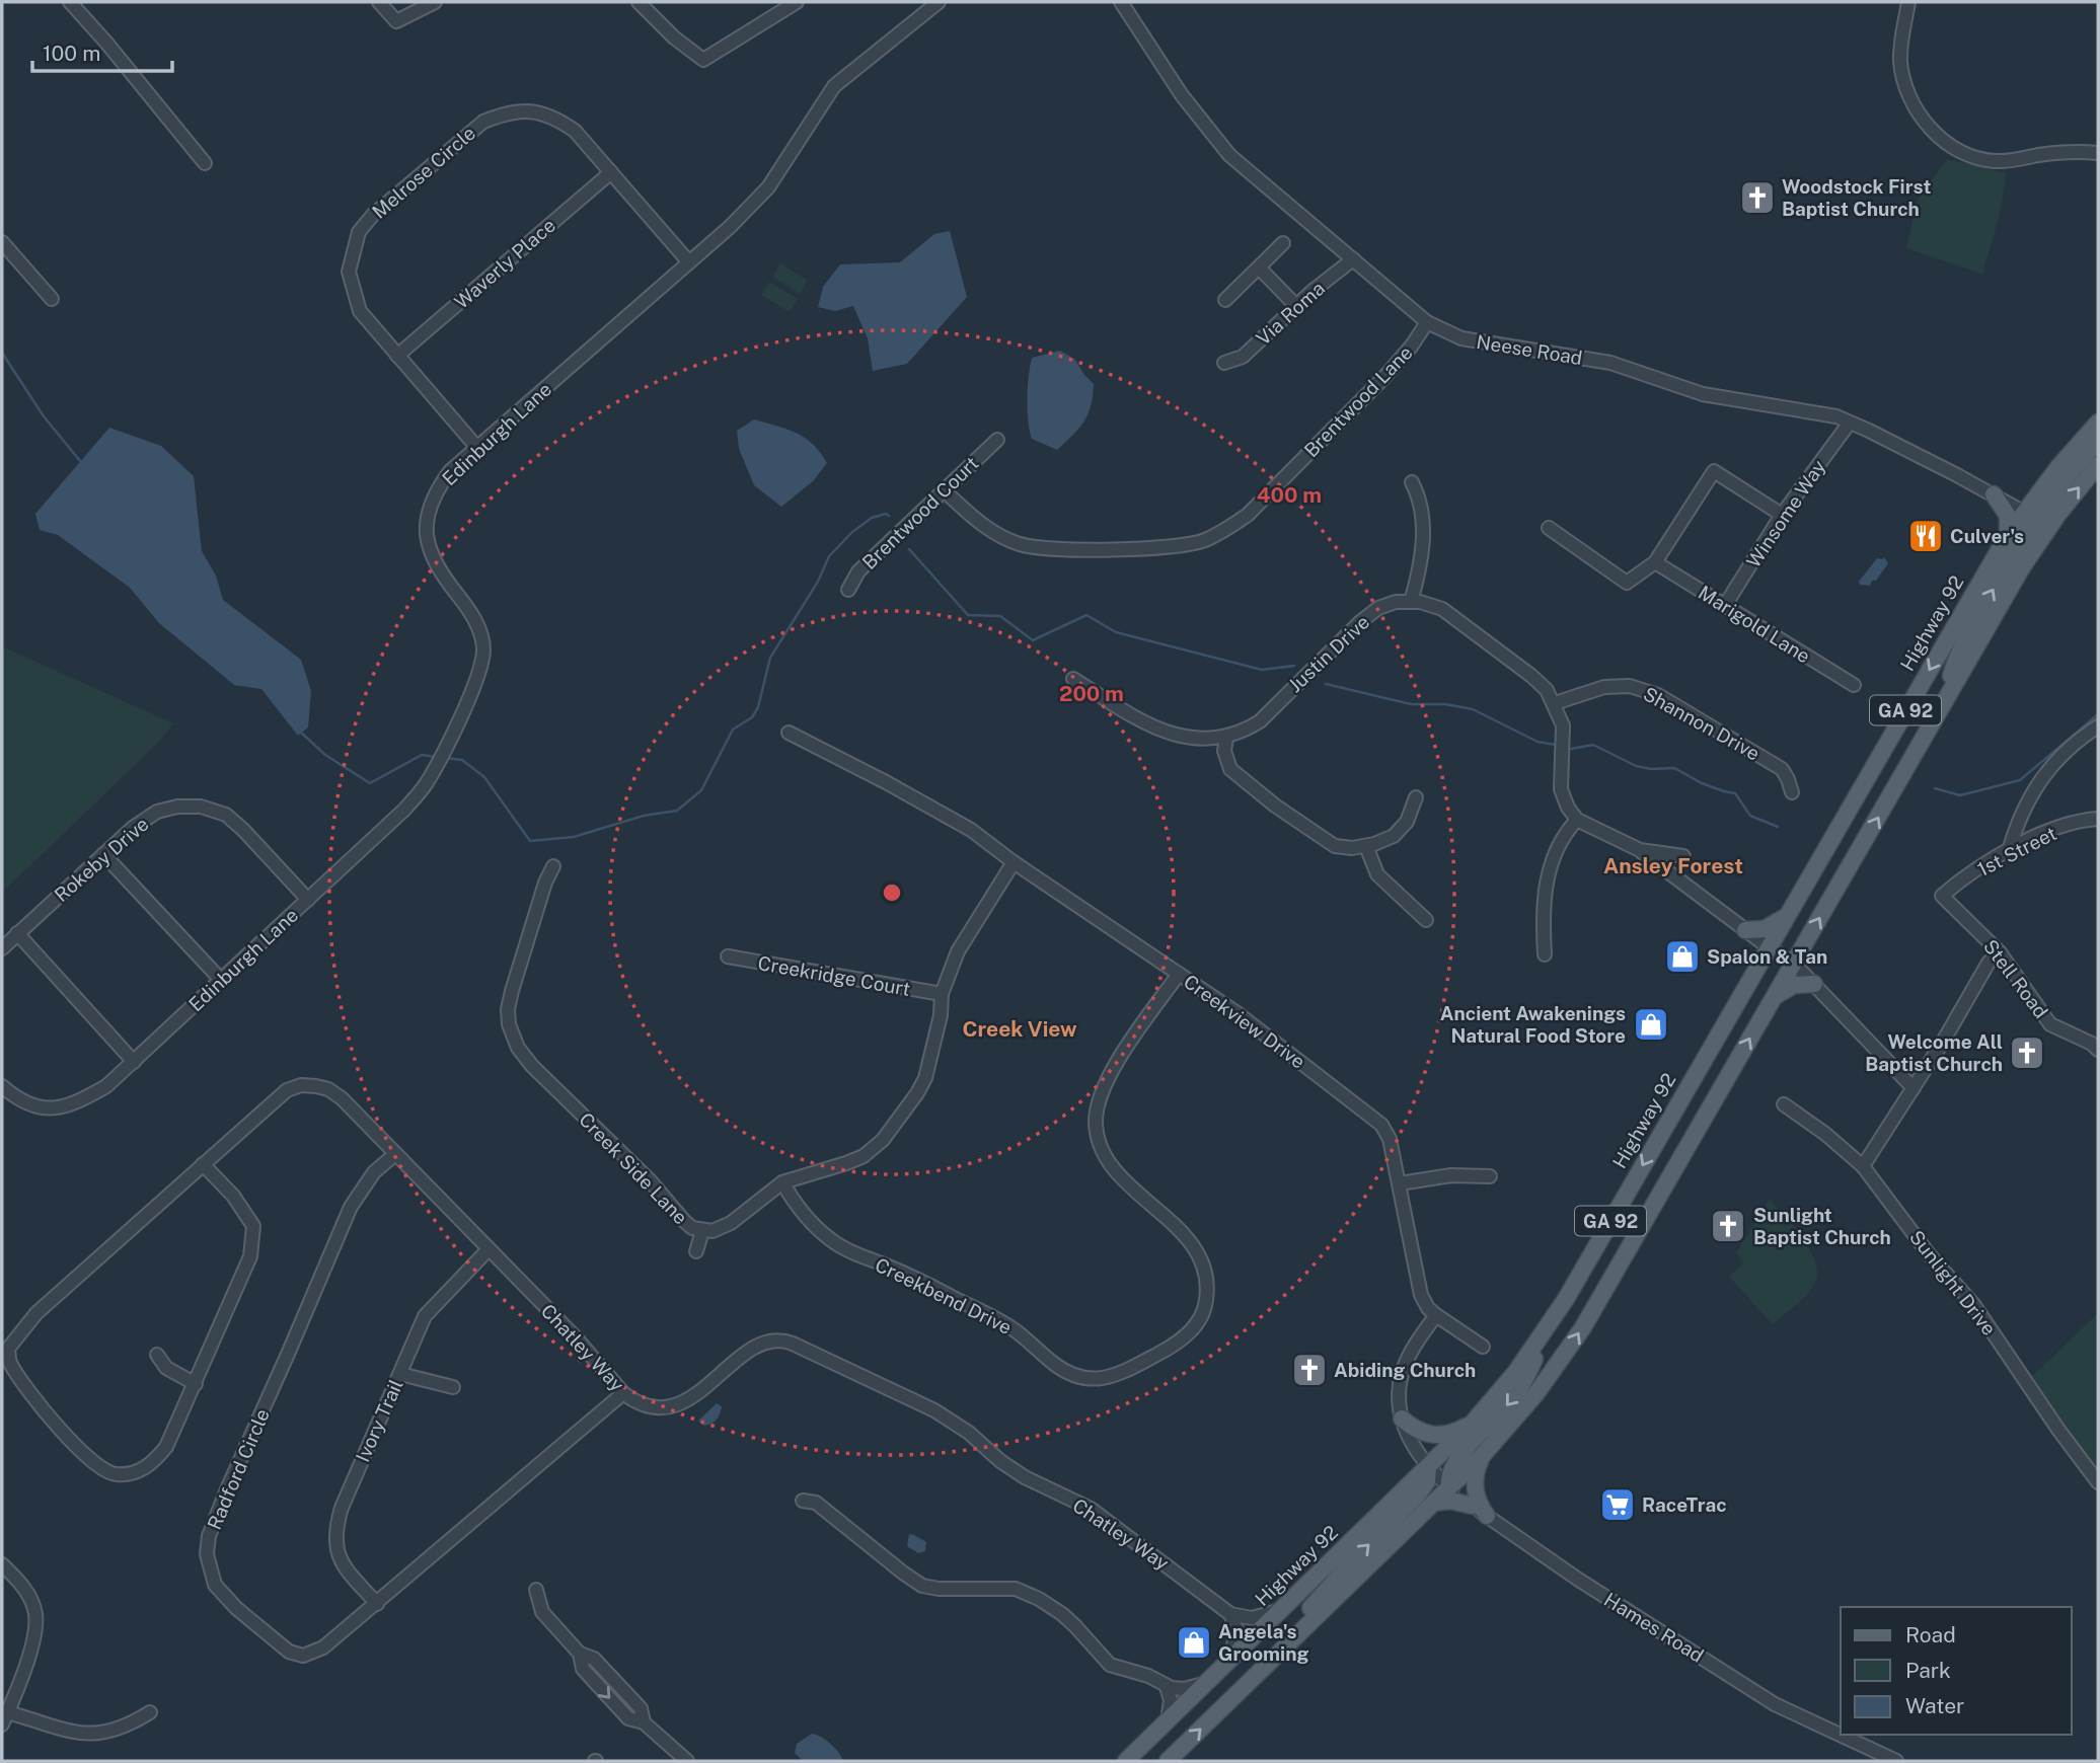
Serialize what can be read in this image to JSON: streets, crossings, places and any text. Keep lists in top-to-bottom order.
{
  "streets": {
    "main road": ["Highway 92", "GA 92"],
    "street": [
      "Melrose Circle",
      "Waverly Place",
      "Via Roma",
      "Neese Road",
      "Brentwood Lane",
      "Edinburgh Lane",
      "Brentwood Court",
      "Winsome Way",
      "Marigold Lane",
      "Justin Drive",
      "Shannon Drive",
      "1st Street",
      "Rokeby Drive",
      "Creekridge Court",
      "Stell Road",
      "Creekview Drive",
      "Creek Side Lane",
      "Sunlight Drive",
      "Creekbend Drive",
      "Chatley Way",
      "Ivory Trail",
      "Radford Circle",
      "Hames Road"
    ]
  },
  "crossings": [
    ["Melrose Circle", "Waverly Place"],
    ["Melrose Circle", "Edinburgh Lane"],
    ["Via Roma", "Neese Road"],
    ["Neese Road", "Brentwood Lane"],
    ["Neese Road", "Winsome Way"],
    ["Neese Road", "Highway 92"],
    ["Neese Road", "GA 92"],
    ["Brentwood Lane", "Brentwood Court"],
    ["Edinburgh Lane", "Rokeby Drive"],
    ["Winsome Way", "Marigold Lane"],
    ["Highway 92", "GA 92"],
    ["Highway 92", "Hames Road"],
    ["Justin Drive", "Shannon Drive"],
    ["GA 92", "Hames Road"],
    ["1st Street", "Stell Road"],
    ["Creekridge Court", "Creek Side Lane"],
    ["Creekview Drive", "Creek Side Lane"],
    ["Creekview Drive", "Creekbend Drive"],
    ["Creek Side Lane", "Creekbend Drive"],
    ["Chatley Way", "Ivory Trail"],
    ["Chatley Way", "Radford Circle"],
    ["Ivory Trail", "Radford Circle"]
  ],
  "districts": ["Ansley Forest", "Creek View"],
  "places": {
    "church": [
      "Woodstock First Baptist Church",
      "Welcome All Baptist Church",
      "Sunlight Baptist Church",
      "Abiding Church"
    ],
    "restaurant": ["Culver's"],
    "shop": ["Spalon & Tan", "Ancient Awakenings Natural Food Store", "Angela's Grooming"],
    "supermarket": ["RaceTrac"]
  },
  "legend": ["Road", "Park", "Water"],
  "scale_bar": "100 m",
  "rings": ["400 m", "200 m"]
}
